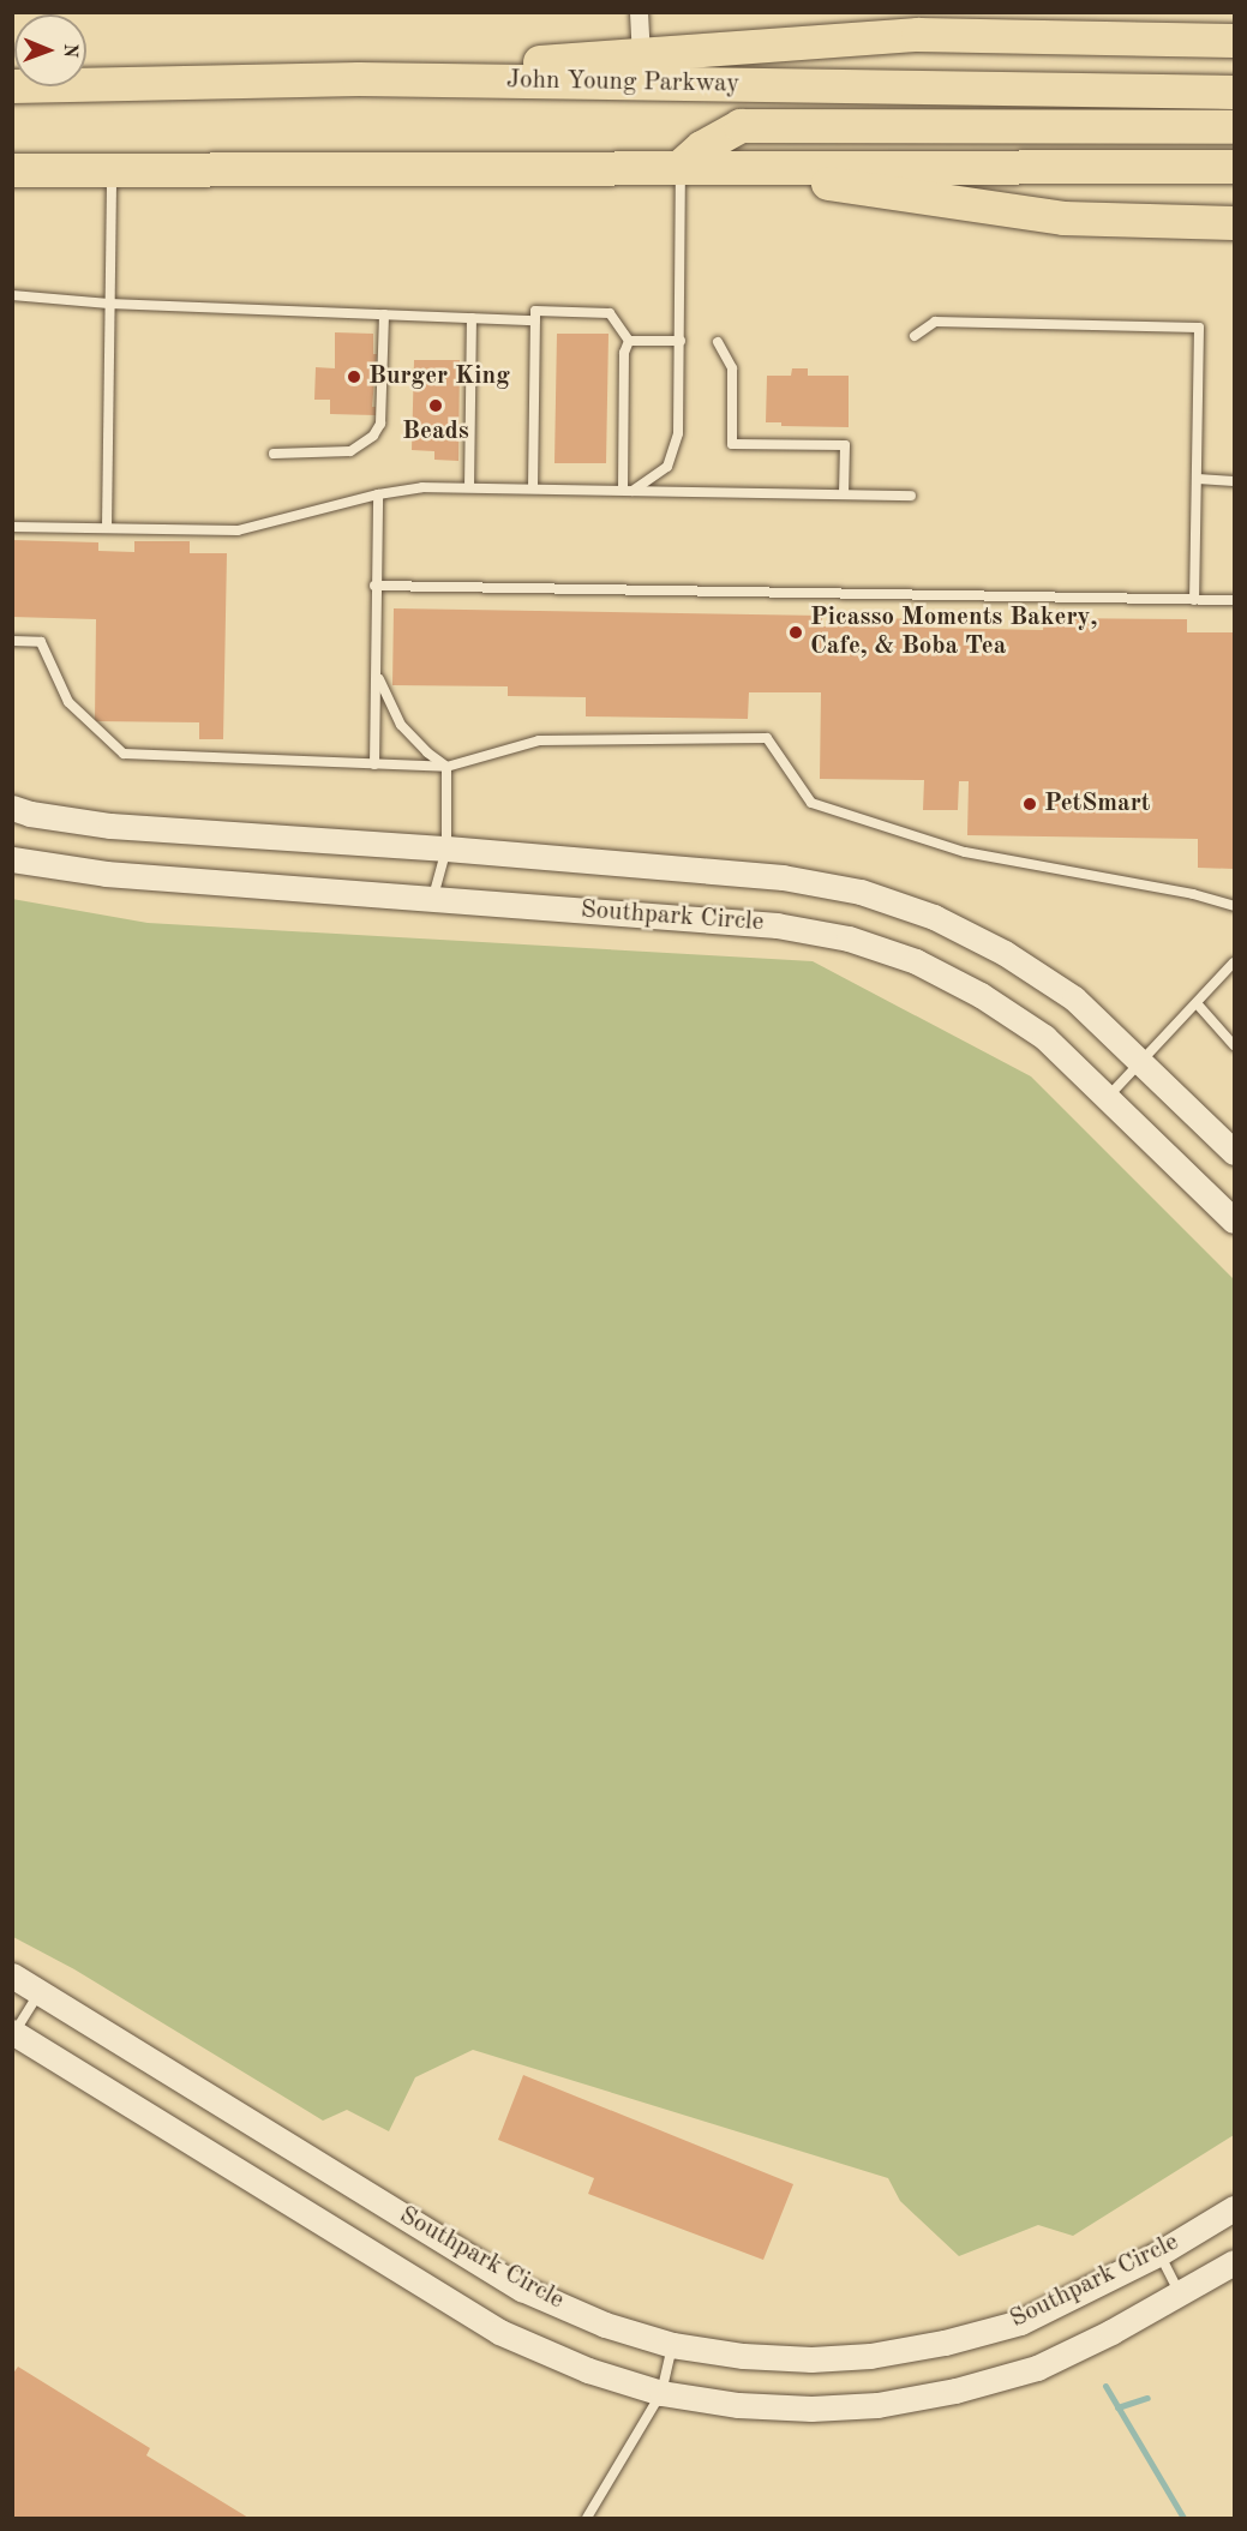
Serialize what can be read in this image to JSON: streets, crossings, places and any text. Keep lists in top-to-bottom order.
{
  "streets": {
    "highway": ["John Young Parkway"],
    "street": ["Southpark Circle"]
  },
  "places": [
    "Burger King",
    "Beads",
    "Picasso Moments Bakery, Cafe, & Boba Tea",
    "PetSmart"
  ],
  "north": "right"
}
